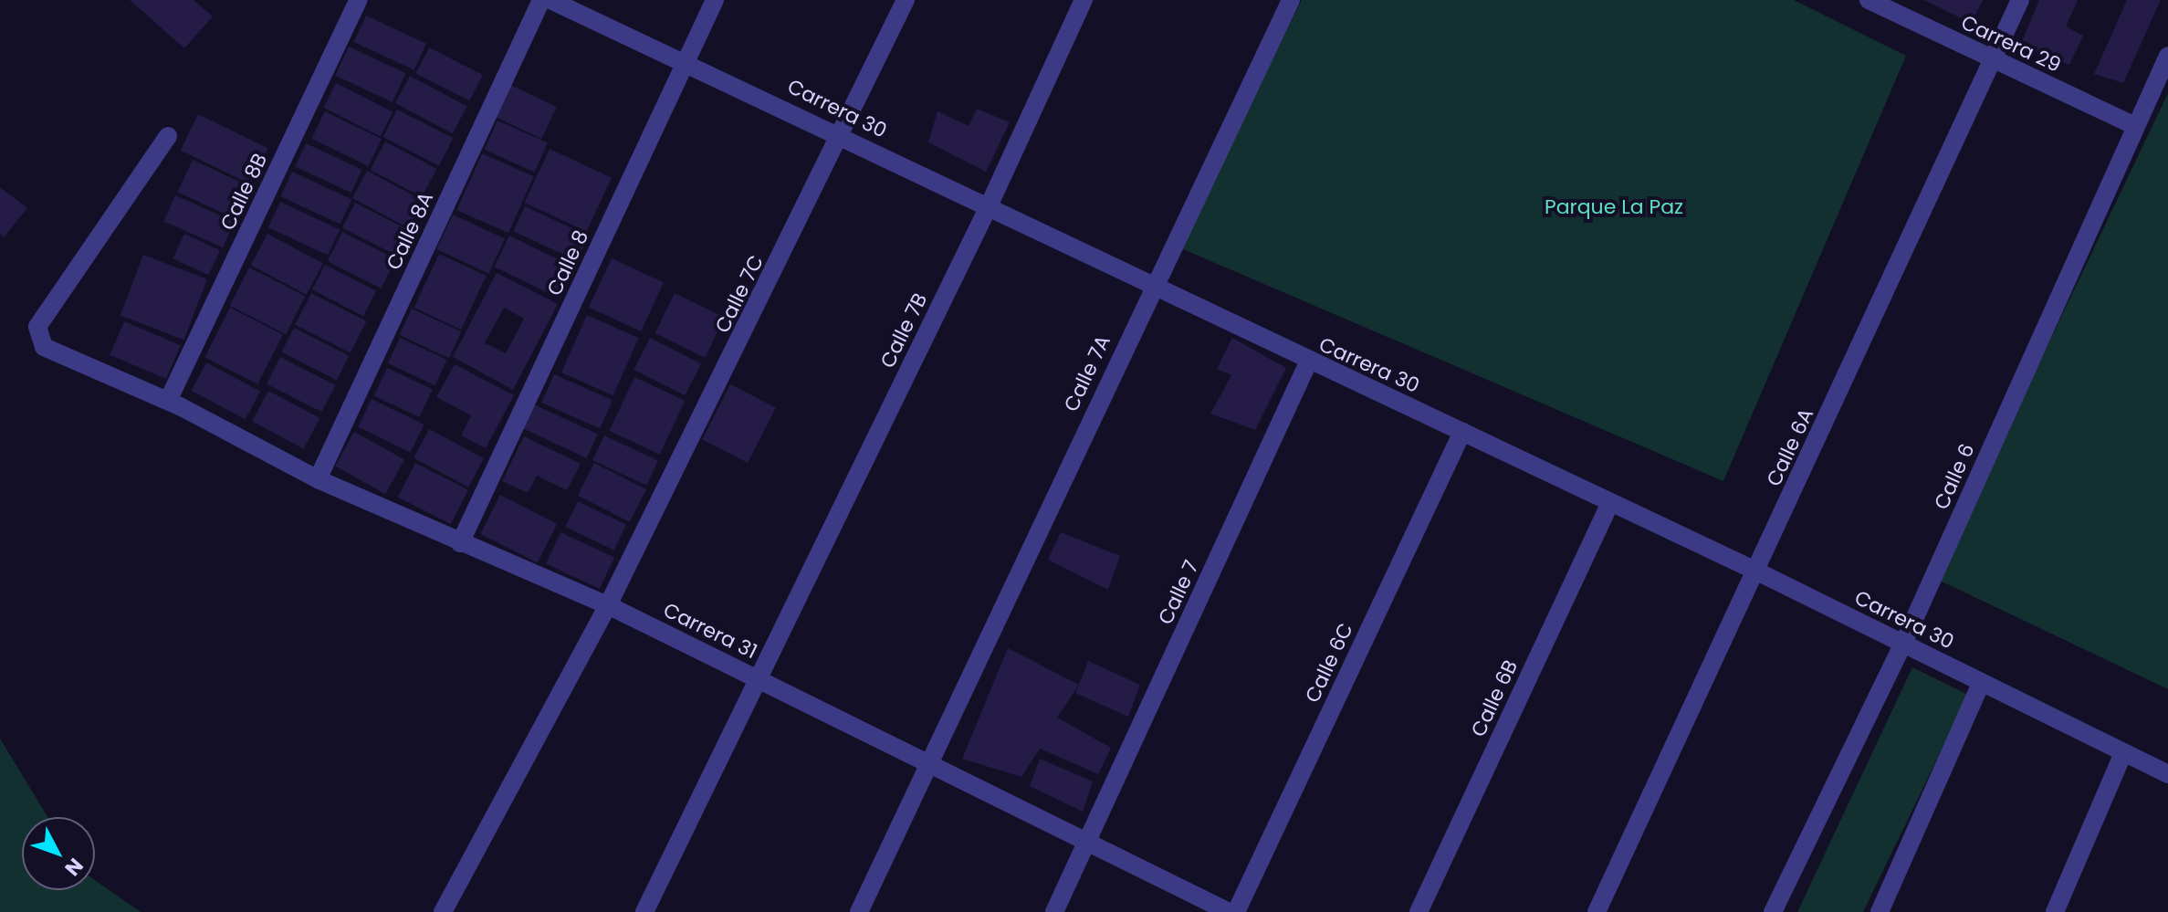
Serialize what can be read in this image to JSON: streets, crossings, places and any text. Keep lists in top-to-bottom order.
{
  "streets": {
    "street": [
      "Carrera 29",
      "Carrera 30",
      "Calle 8B",
      "Calle 8A",
      "Calle 8",
      "Calle 7C",
      "Calle 7B",
      "Calle 7A",
      "Calle 6A",
      "Calle 6",
      "Calle 7",
      "Carrera 31",
      "Calle 6C",
      "Calle 6B"
    ]
  },
  "crossings": [
    ["Carrera 29", "Calle 6A"],
    ["Carrera 29", "Calle 6"],
    ["Carrera 30", "Calle 8"],
    ["Carrera 30", "Calle 7C"],
    ["Carrera 30", "Calle 7B"],
    ["Carrera 30", "Calle 7A"],
    ["Carrera 30", "Calle 6A"],
    ["Carrera 30", "Calle 6"],
    ["Carrera 30", "Calle 7"],
    ["Carrera 30", "Calle 6C"],
    ["Carrera 30", "Calle 6B"],
    ["Calle 8B", "Carrera 31"],
    ["Calle 8A", "Carrera 31"],
    ["Calle 8", "Carrera 31"],
    ["Calle 7C", "Carrera 31"],
    ["Calle 7B", "Carrera 31"],
    ["Calle 7A", "Carrera 31"],
    ["Calle 7", "Carrera 31"]
  ],
  "parks": ["Parque La Paz"],
  "north": "bottom right"
}
